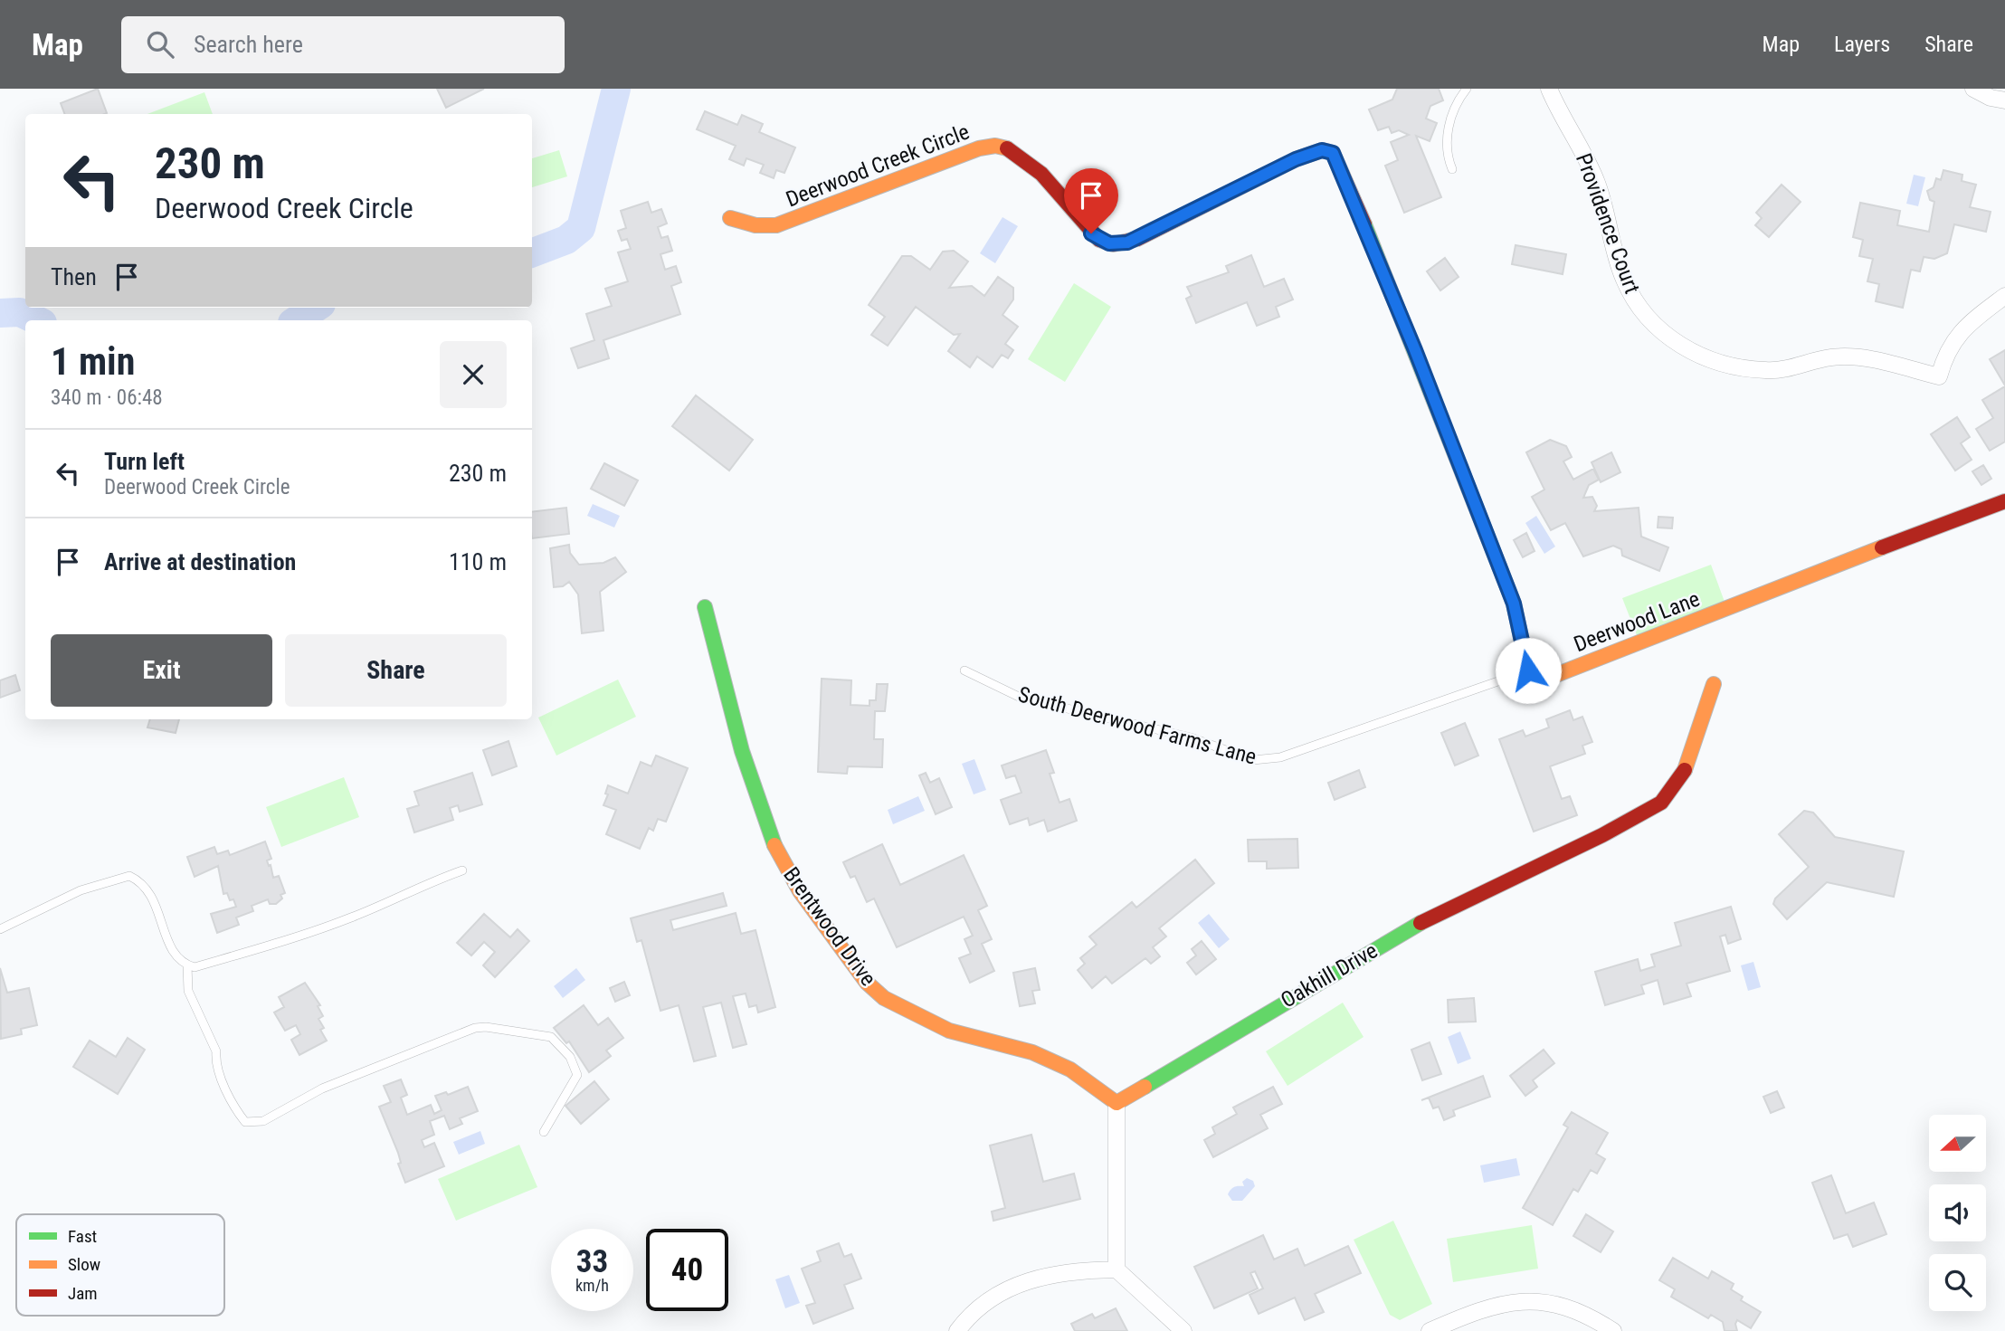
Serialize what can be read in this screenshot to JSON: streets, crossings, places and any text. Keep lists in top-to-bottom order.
{
  "streets": {
    "street": [
      "Deerwood Creek Circle",
      "Providence Court",
      "Deerwood Lane",
      "Brentwood Drive",
      "Oakhill Drive"
    ],
    "lane": ["South Deerwood Farms Lane"]
  },
  "crossings": [
    ["Deerwood Creek Circle", "Deerwood Lane"],
    ["Deerwood Creek Circle", "South Deerwood Farms Lane"],
    ["Deerwood Lane", "South Deerwood Farms Lane"],
    ["Brentwood Drive", "Oakhill Drive"]
  ],
  "legend": ["Fast", "Slow", "Jam"],
  "north": "left",
  "page": {
    "header": "Map",
    "search": "Search here",
    "nav": ["Map", "Layers", "Share"],
    "turn": ["230 m", "Deerwood Creek Circle"],
    "then": "Then",
    "heading": ["1 min", "340 m · 06:48"],
    "list": [
      {
        "name": "Turn left",
        "note": "Deerwood Creek Circle",
        "value": "230 m"
      },
      {
        "name": "Arrive at destination",
        "value": "110 m"
      }
    ],
    "buttons": ["Exit", "Share"],
    "speed": "33 km/h",
    "limit": "40"
  }
}
